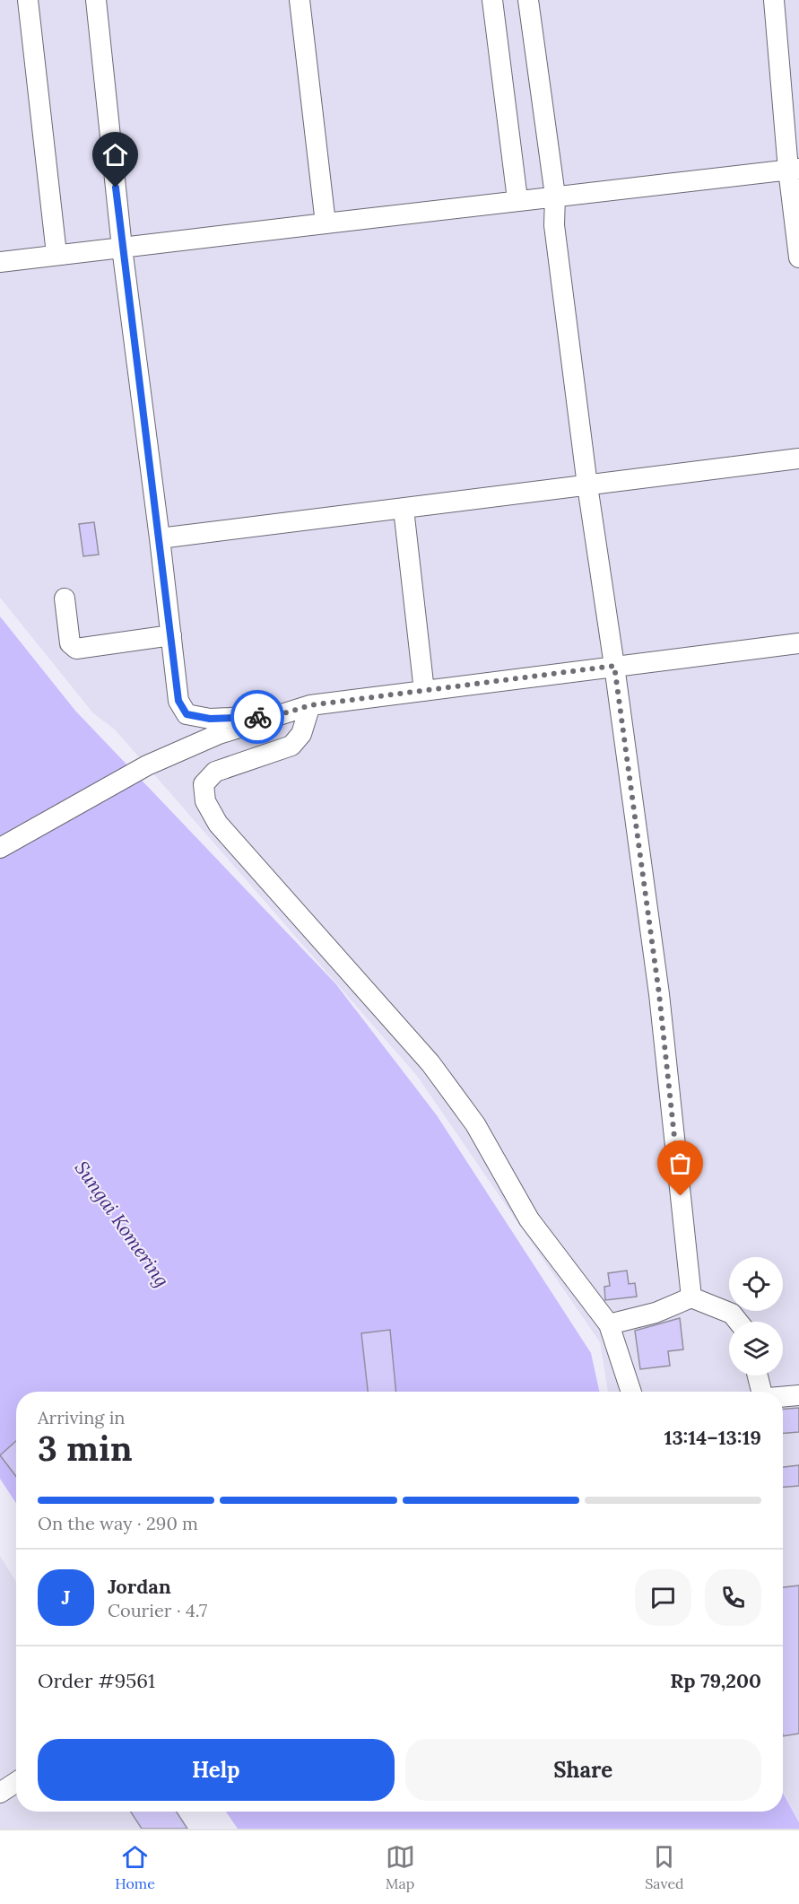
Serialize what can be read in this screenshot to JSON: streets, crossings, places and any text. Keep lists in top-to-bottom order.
{
  "water": ["Sungai Komering"],
  "page": {
    "heading": ["3 min", "Arriving in", "13:14–13:19"],
    "panel": [
      "Jordan",
      "Courier · 4.7",
      "Order #9561",
      "Rp 79,200"
    ],
    "bar": "On the way · 290 m",
    "round": "J",
    "buttons": ["Help", "Share"],
    "tabs": ["Home", "Map", "Saved"]
  }
}
